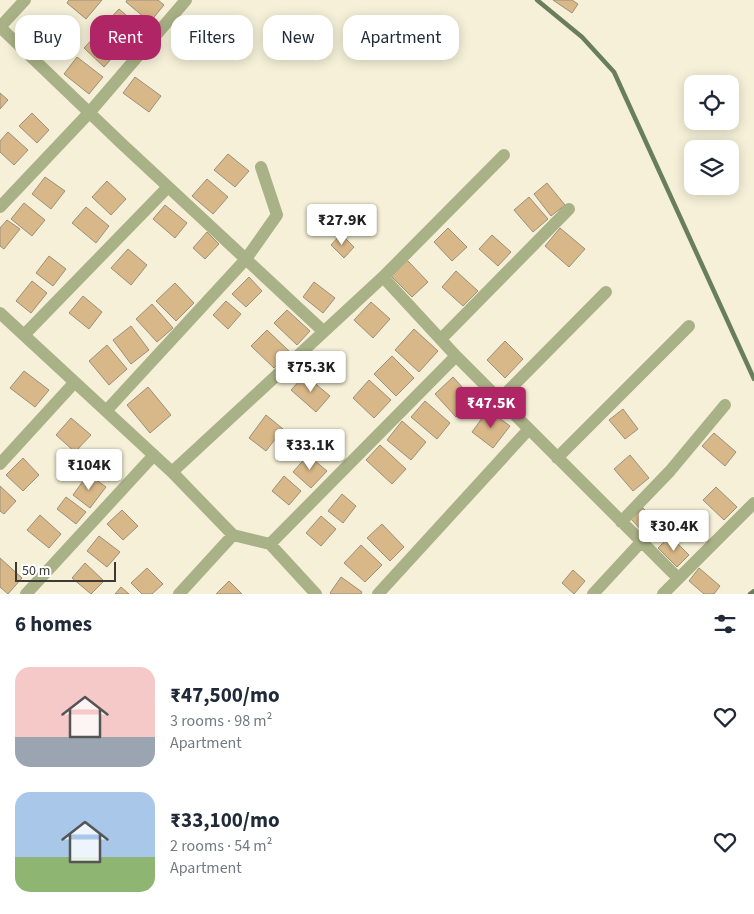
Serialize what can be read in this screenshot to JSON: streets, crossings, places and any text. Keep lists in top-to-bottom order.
{
  "scale_bar": "50 m",
  "page": {
    "chip": [
      "Buy",
      "Rent",
      "Filters",
      "New",
      "Apartment"
    ],
    "price": [
      "₹27.9K",
      "₹75.3K",
      "₹47.5K",
      "₹33.1K",
      "₹104K",
      "₹30.4K"
    ],
    "scale": "50 m",
    "heading": "6 homes",
    "list": [
      {
        "name": "₹47,500/mo",
        "note": "3 rooms · 98 m² · Apartment"
      },
      {
        "name": "₹33,100/mo",
        "note": "2 rooms · 54 m² · Apartment"
      }
    ]
  }
}
